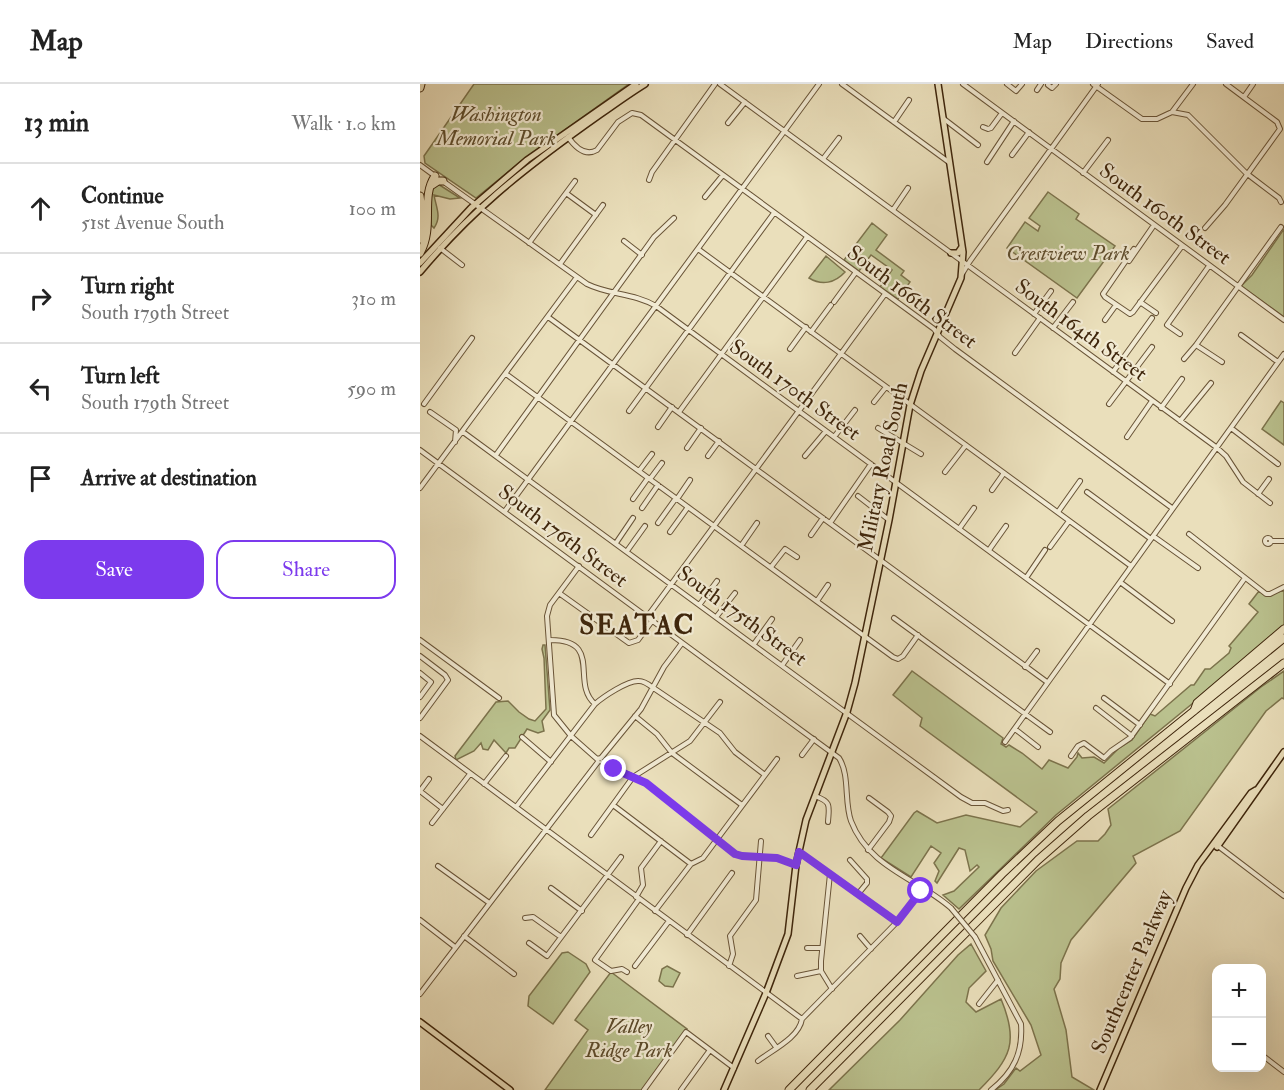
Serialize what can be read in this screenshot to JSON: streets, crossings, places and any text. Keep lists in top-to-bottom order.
{
  "streets": {
    "main road": ["Military Road South", "Southcenter Parkway"],
    "street": [
      "South 160th Street",
      "South 166th Street",
      "South 164th Street",
      "South 170th Street",
      "South 176th Street",
      "South 175th Street"
    ]
  },
  "crossings": [
    ["South 166th Street", "Military Road South"],
    ["South 164th Street", "Military Road South"],
    ["South 170th Street", "Military Road South"],
    ["Military Road South", "South 176th Street"],
    ["Military Road South", "South 175th Street"]
  ],
  "districts": ["SEATAC"],
  "parks": ["Washington Memorial Park", "Crestview Park", "Valley Ridge Park"],
  "page": {
    "header": "Map",
    "nav": ["Map", "Directions", "Saved"],
    "heading": ["13 min", "Walk · 1.0 km"],
    "list": [
      ["Continue", "51st Avenue South", "100 m"],
      ["Turn right", "South 179th Street", "310 m"],
      ["Turn left", "South 179th Street", "590 m"],
      "Arrive at destination"
    ],
    "buttons": ["Save", "Share"],
    "map_buttons": ["+", "−"]
  }
}
